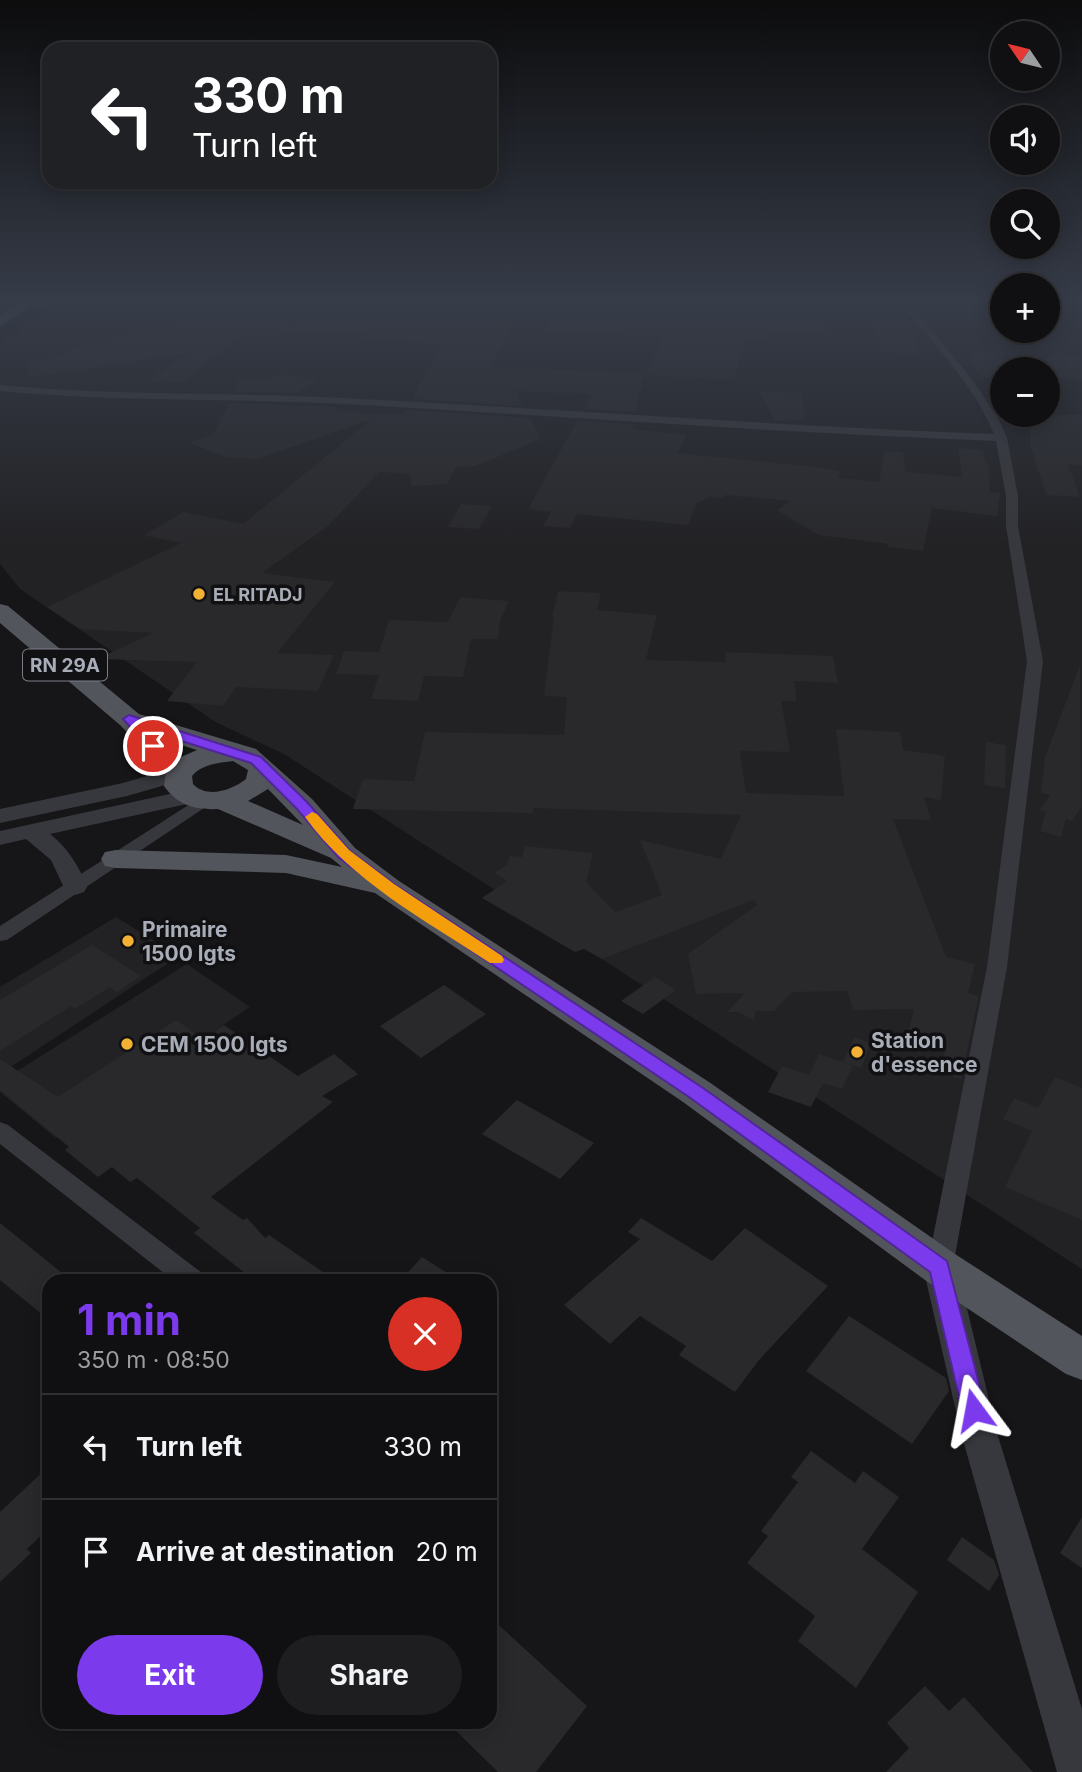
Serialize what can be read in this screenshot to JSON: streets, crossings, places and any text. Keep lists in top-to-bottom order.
{
  "streets": {
    "main road": ["RN 29A"]
  },
  "places": [
    "EL RITADJ",
    "Primaire 1500 lgts",
    "CEM 1500 lgts",
    "Station d'essence"
  ],
  "north": "top left",
  "page": {
    "map_buttons": ["+", "−"],
    "turn": ["330 m", "Turn left"],
    "heading": ["1 min", "350 m · 08:50"],
    "list": [
      {
        "name": "Turn left",
        "value": "330 m"
      },
      {
        "name": "Arrive at destination",
        "value": "20 m"
      }
    ],
    "buttons": ["Exit", "Share"]
  }
}
